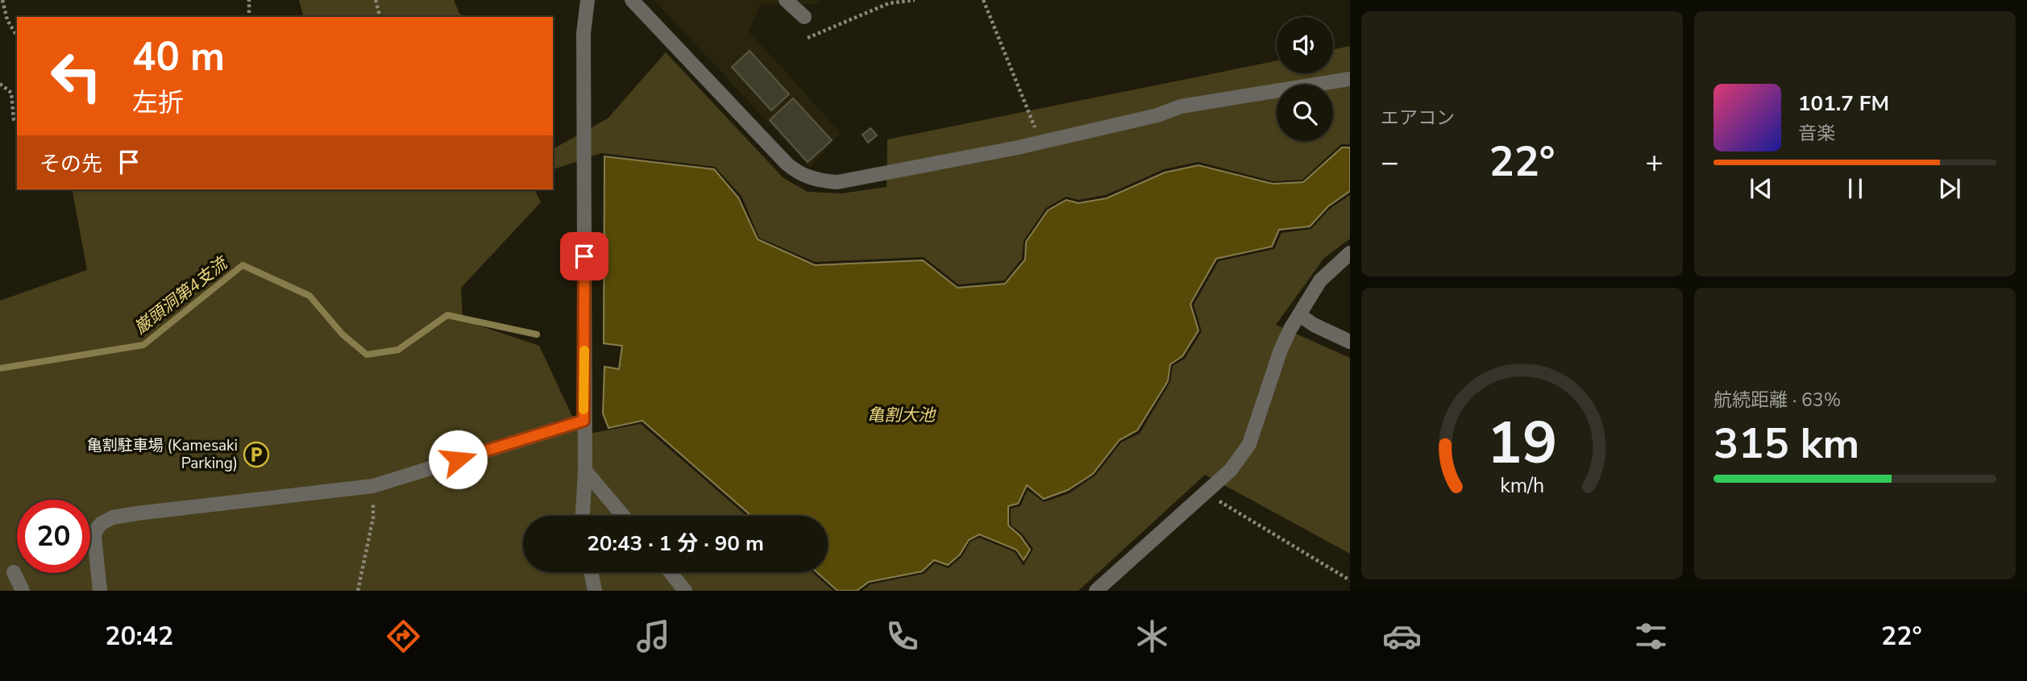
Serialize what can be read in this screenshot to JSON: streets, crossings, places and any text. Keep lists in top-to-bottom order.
{
  "water": ["巌頭洞第4支流", "亀割大池"],
  "places": {
    "parking": ["亀割駐車場 (Kamesaki Parking)"]
  },
  "page": {
    "tile": [
      "エアコン",
      ["航続距離 · 63%", "315 km"]
    ],
    "turn": ["40 m", "左折"],
    "song": ["101.7 FM", "音楽"],
    "then": "その先",
    "heat": ["−", "22°", "+"],
    "limit": "20",
    "trip": "20:43 · 1 分 · 90 m",
    "tabs": ["20:42", "22°"],
    "gauge": ["19", "km/h"]
  }
}
